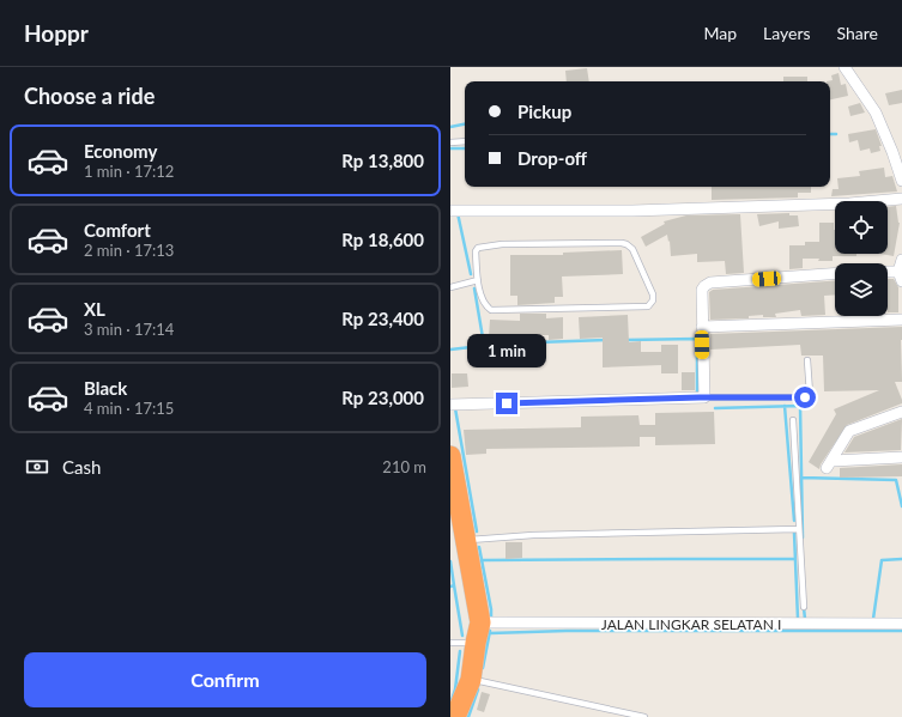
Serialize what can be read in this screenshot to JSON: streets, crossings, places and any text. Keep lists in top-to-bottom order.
{
  "streets": {
    "street": ["JALAN LINGKAR SELATAN I"]
  },
  "page": {
    "header": "Hoppr",
    "nav": ["Map", "Layers", "Share"],
    "heading": "Choose a ride",
    "banner": ["Pickup", "Drop-off"],
    "list": [
      {
        "name": "Economy",
        "note": "1 min · 17:12",
        "value": "Rp 13,800"
      },
      {
        "name": "Comfort",
        "note": "2 min · 17:13",
        "value": "Rp 18,600"
      },
      {
        "name": "XL",
        "note": "3 min · 17:14",
        "value": "Rp 23,400"
      },
      {
        "name": "Black",
        "note": "4 min · 17:15",
        "value": "Rp 23,000"
      }
    ],
    "bubble": "1 min",
    "pay": ["Cash", "210 m"],
    "buttons": "Confirm"
  }
}
